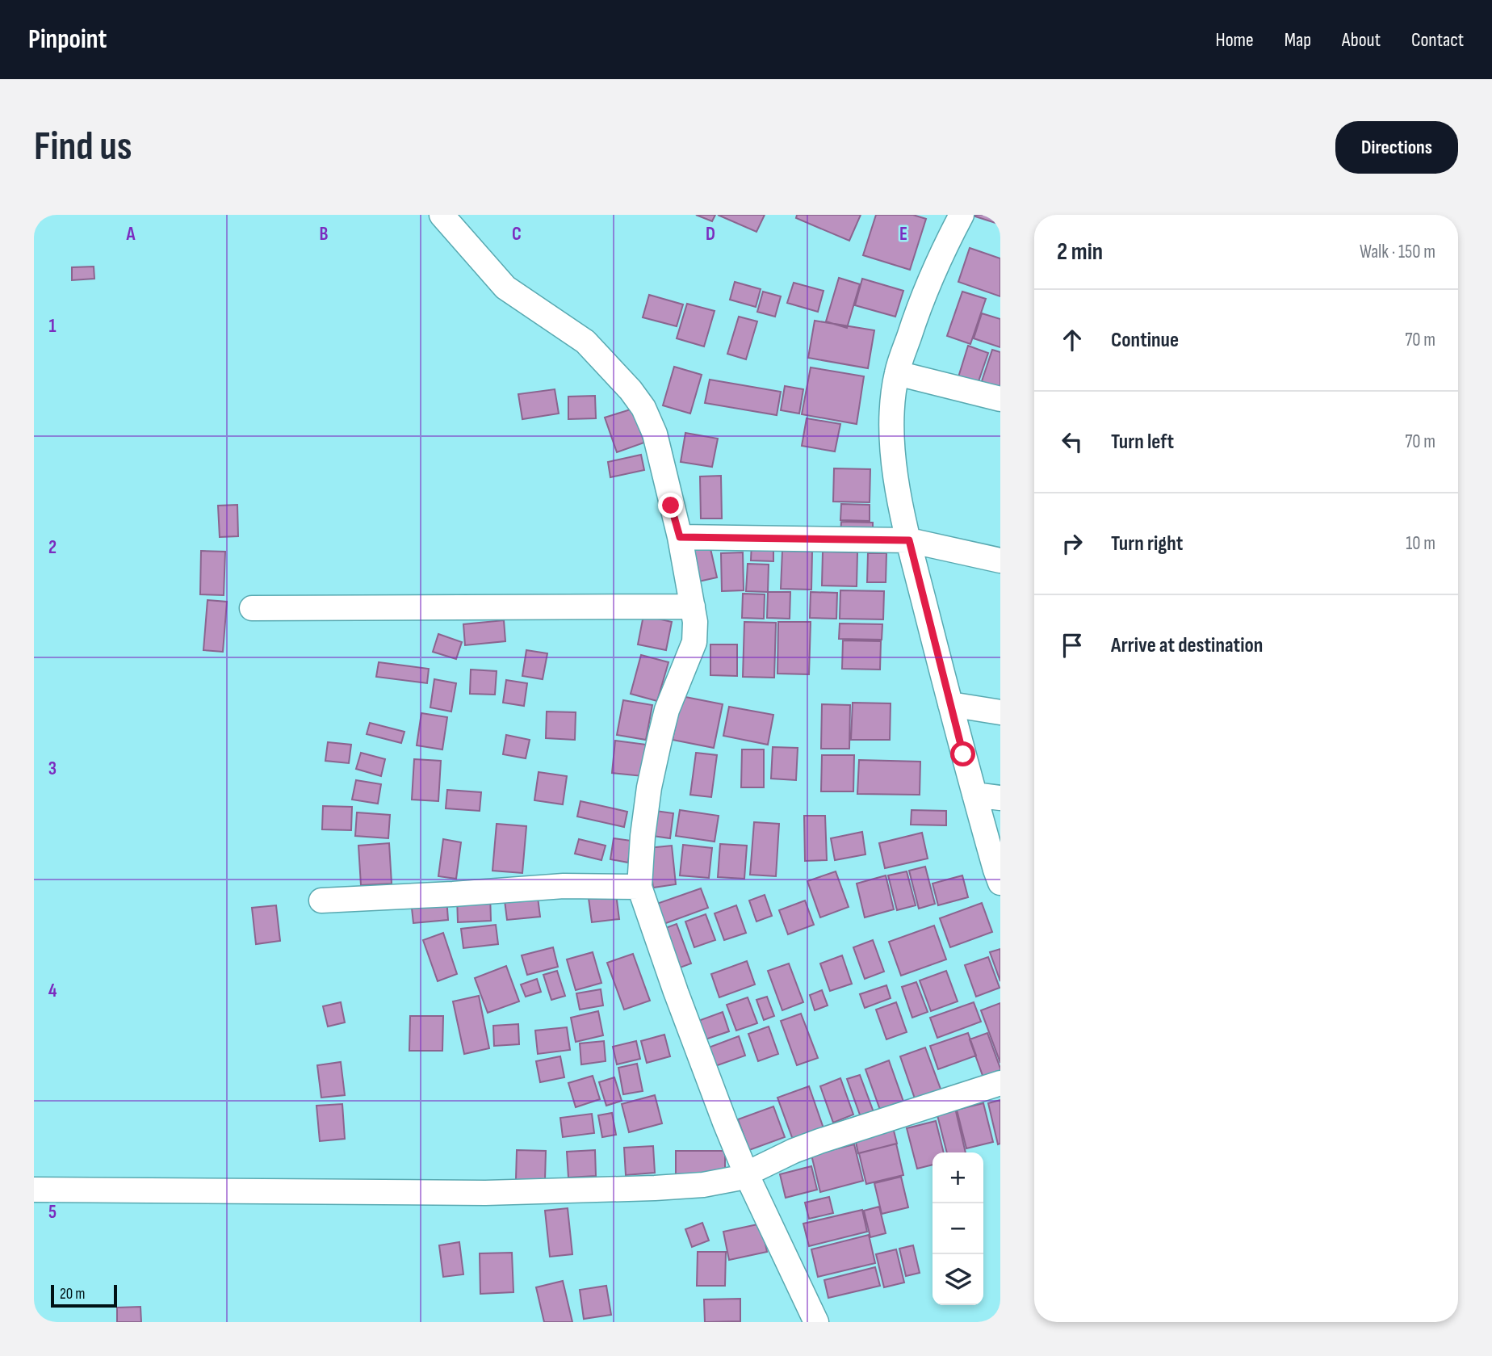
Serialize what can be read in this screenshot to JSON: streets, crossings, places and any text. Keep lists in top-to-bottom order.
{
  "scale_bar": "20 m",
  "page": {
    "header": "Pinpoint",
    "nav": [
      "Home",
      "Map",
      "About",
      "Contact"
    ],
    "buttons": "Directions",
    "title": "Find us",
    "heading": ["2 min", "Walk · 150 m"],
    "list": [
      ["Continue", "70 m"],
      ["Turn left", "70 m"],
      ["Turn right", "10 m"],
      "Arrive at destination"
    ],
    "map_buttons": ["+", "−"],
    "scale": "20 m"
  },
  "grid": {
    "columns": [
      "A",
      "B",
      "C",
      "D",
      "E"
    ],
    "rows": [
      "1",
      "2",
      "3",
      "4",
      "5"
    ]
  }
}
